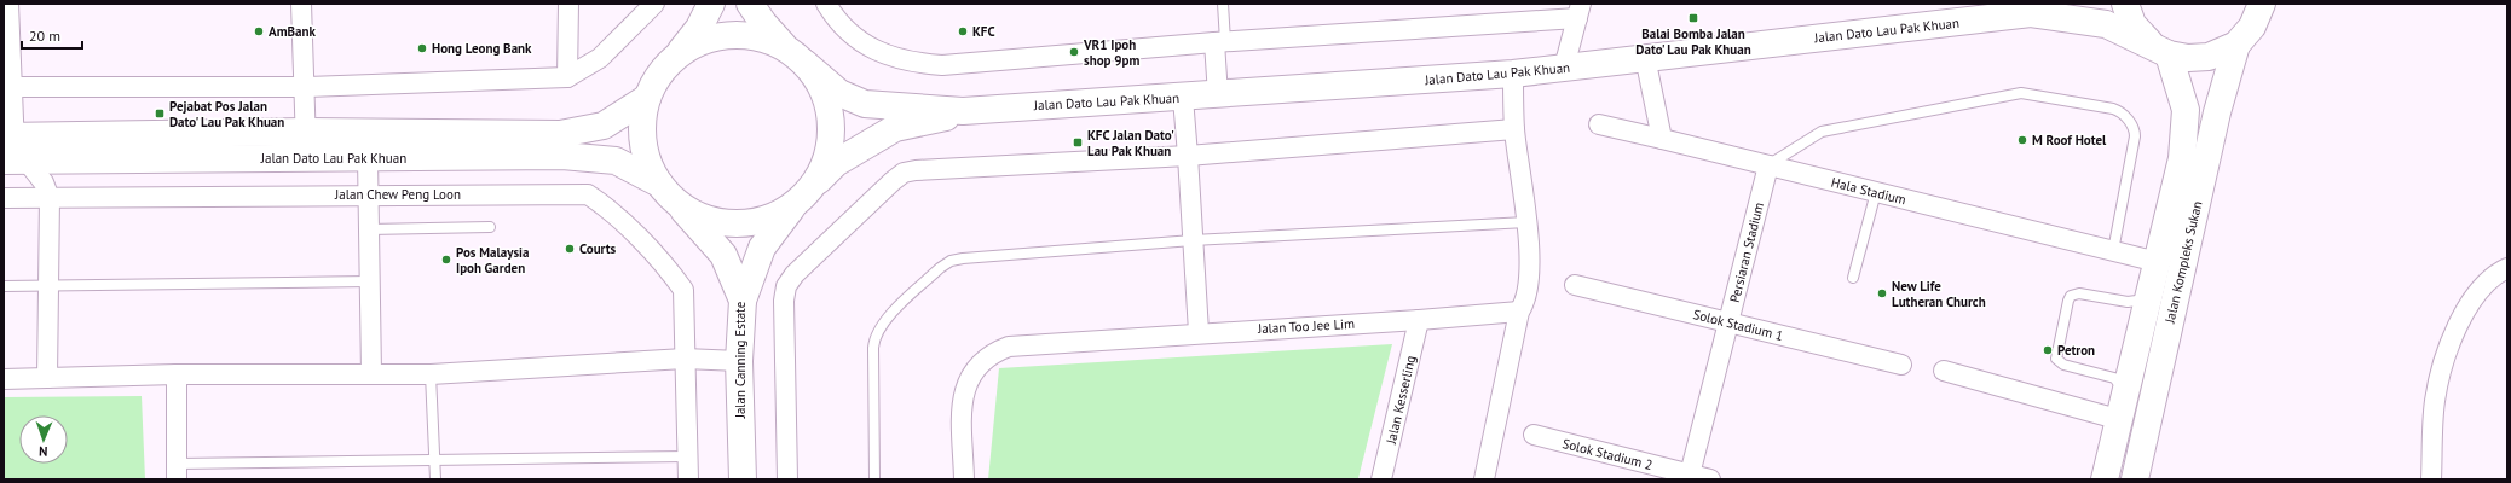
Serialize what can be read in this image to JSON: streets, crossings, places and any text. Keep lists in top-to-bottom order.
{
  "streets": {
    "main road": ["Jalan Dato Lau Pak Khuan", "Jalan Kompleks Sukan", "Jalan Canning Estate"],
    "street": [
      "Hala Stadium",
      "Jalan Chew Peng Loon",
      "Persiaran Stadium",
      "Solok Stadium 1",
      "Jalan Too Jee Lim",
      "Jalan Kesserling",
      "Solok Stadium 2"
    ]
  },
  "crossings": [
    ["Jalan Dato Lau Pak Khuan", "Jalan Canning Estate"],
    ["Hala Stadium", "Persiaran Stadium"],
    ["Hala Stadium", "Jalan Kompleks Sukan"],
    ["Persiaran Stadium", "Solok Stadium 1"],
    ["Persiaran Stadium", "Solok Stadium 2"],
    ["Jalan Too Jee Lim", "Jalan Kesserling"]
  ],
  "places": {
    "transit": ["Balai Bomba Jalan Dato' Lau Pak Khuan", "Pejabat Pos Jalan Dato' Lau Pak Khuan", "KFC Jalan Dato' Lau Pak Khuan"],
    "other": [
      "AmBank",
      "KFC",
      "Hong Leong Bank",
      "VR1 Ipoh shop 9pm",
      "M Roof Hotel",
      "Courts",
      "Pos Malaysia Ipoh Garden",
      "New Life Lutheran Church",
      "Petron"
    ]
  },
  "scale_bar": "20 m",
  "north": "bottom"
}
